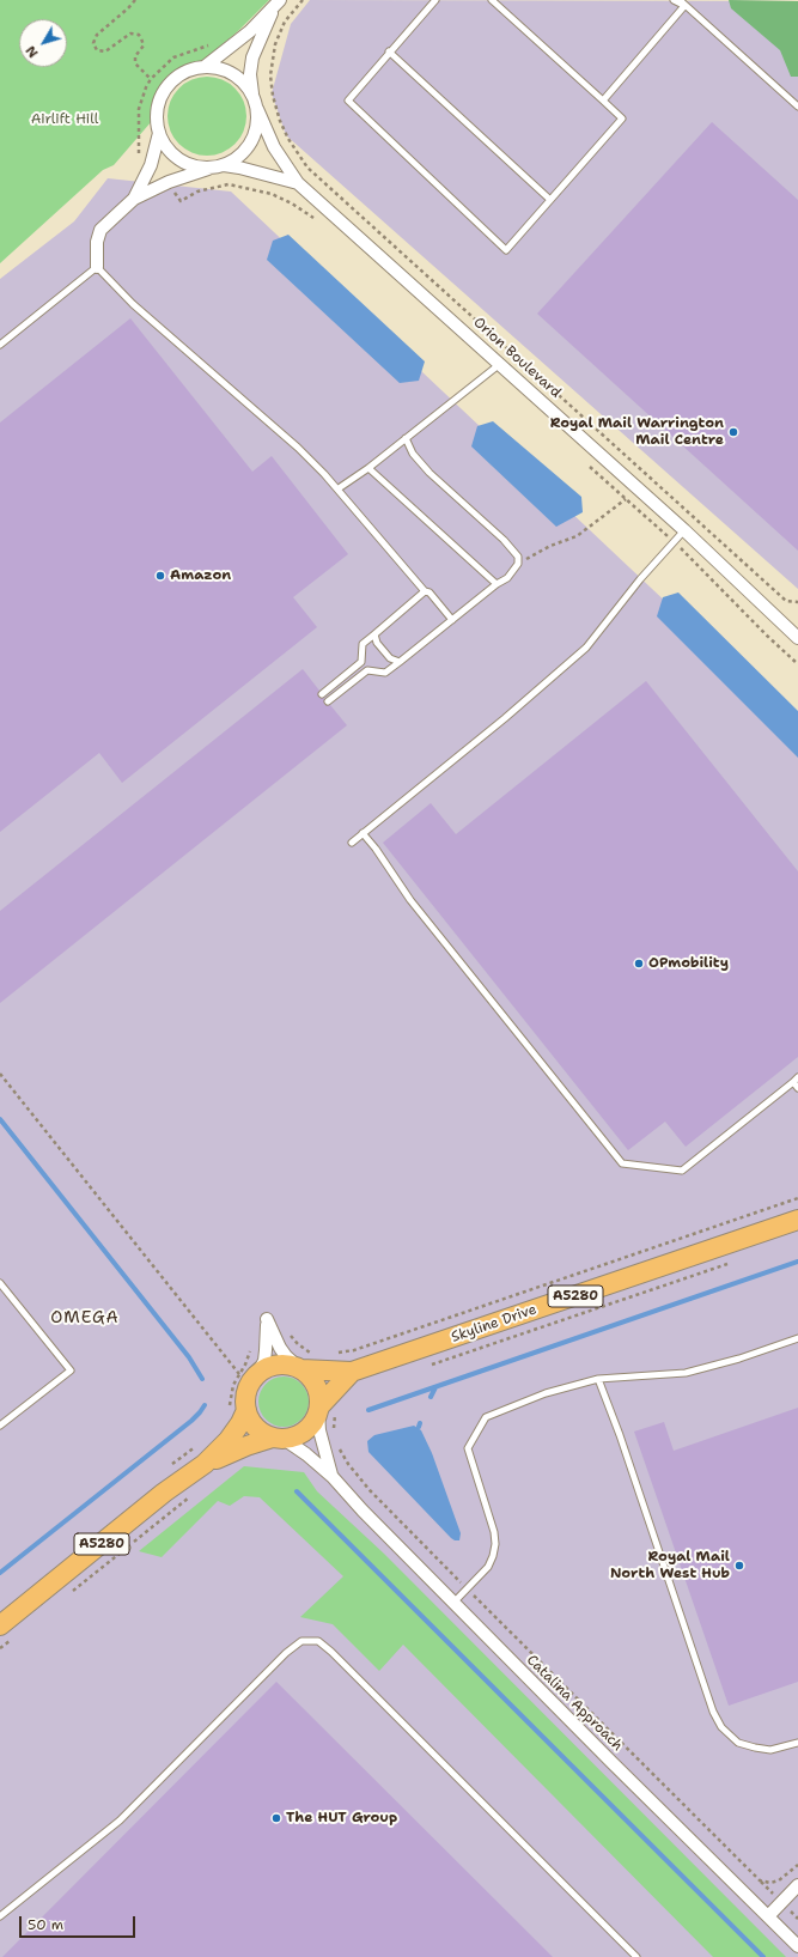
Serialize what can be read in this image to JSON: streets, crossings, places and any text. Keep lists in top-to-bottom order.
{
  "streets": {
    "main road": ["A5280", "Skyline Drive"],
    "street": ["Orion Boulevard", "Catalina Approach"]
  },
  "crossings": [
    ["A5280", "Skyline Drive"],
    ["A5280", "Catalina Approach"],
    ["Skyline Drive", "Catalina Approach"]
  ],
  "districts": ["OMEGA"],
  "parks": ["Airlift Hill"],
  "places": [
    "Royal Mail Warrington Mail Centre",
    "Amazon",
    "OPmobility",
    "Royal Mail North West Hub",
    "The HUT Group"
  ],
  "scale_bar": "50 m",
  "north": "bottom left"
}
